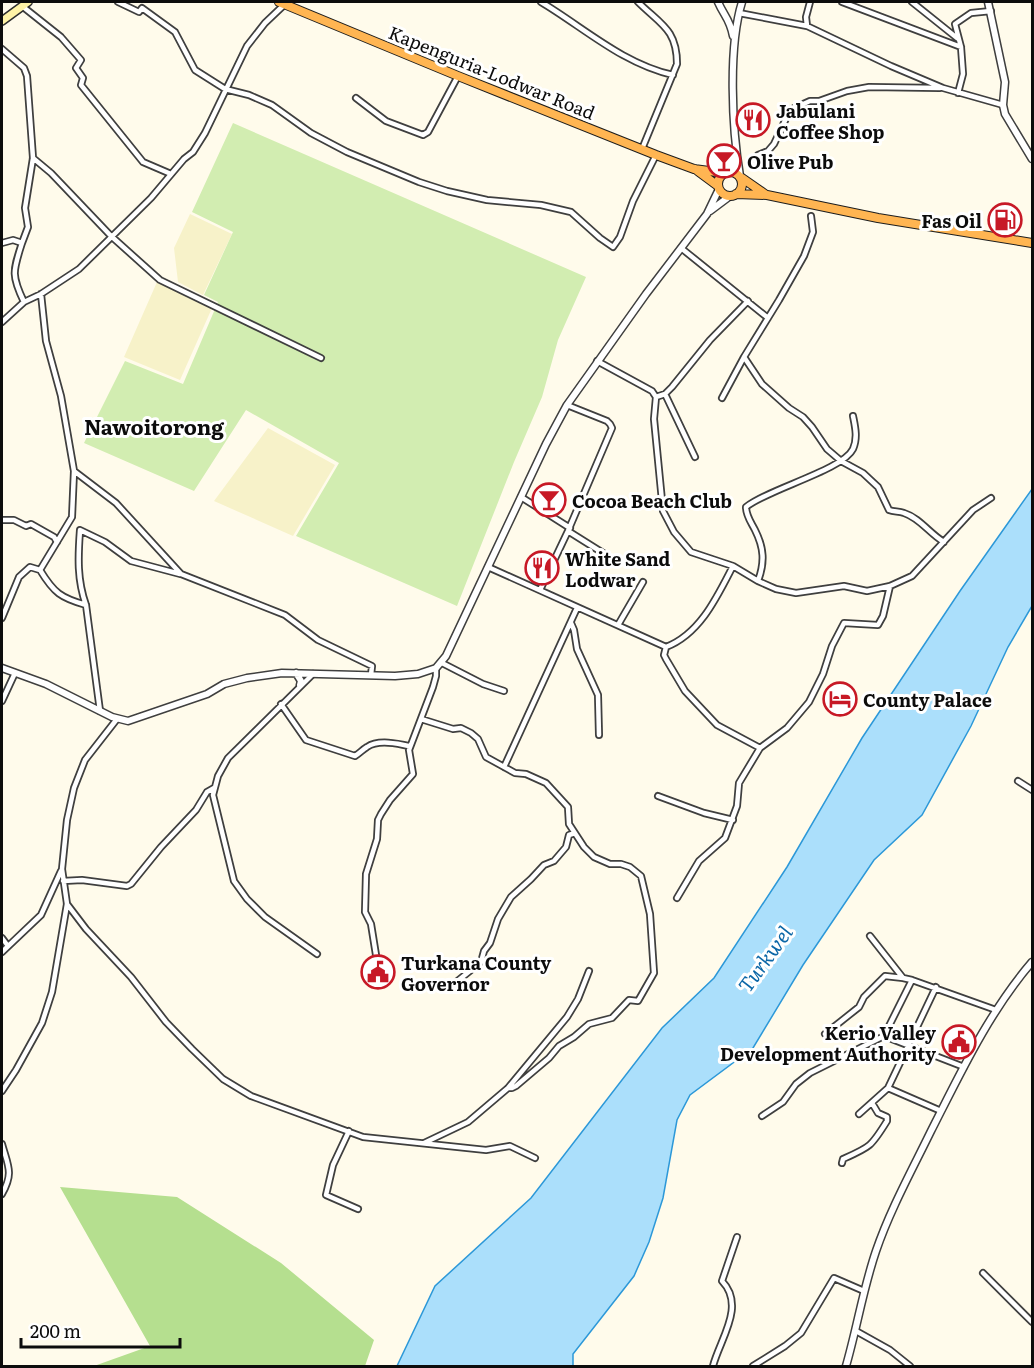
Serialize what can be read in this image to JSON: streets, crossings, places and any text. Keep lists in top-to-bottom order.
{
  "streets": {
    "highway": ["Kapenguria-Lodwar Road"]
  },
  "districts": ["Nawoitorong"],
  "water": ["Turkwel"],
  "places": {
    "restaurant": ["Jabulani Coffee Shop", "White Sand Lodwar"],
    "bar": ["Olive Pub", "Cocoa Beach Club"],
    "fuel station": ["Fas Oil"],
    "hotel": ["County Palace"],
    "public building": ["Turkana County Governor", "Kerio Valley Development Authority"]
  },
  "scale_bar": "200 m"
}
